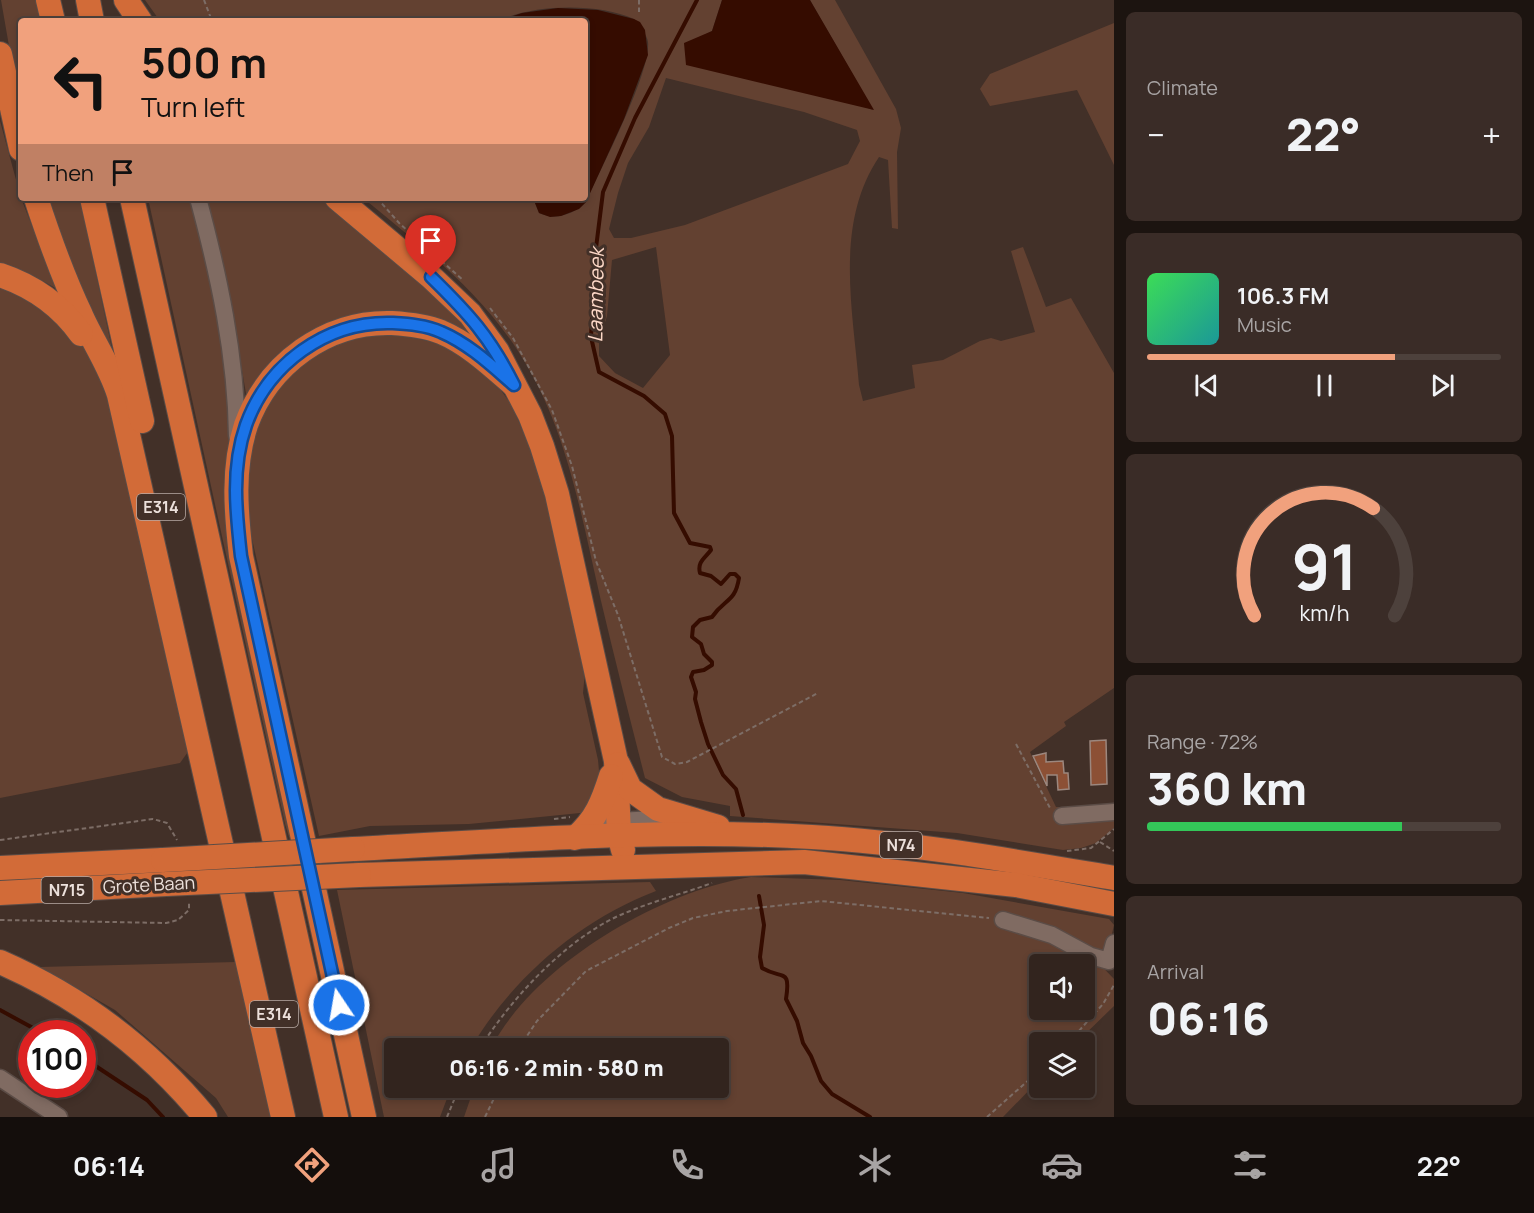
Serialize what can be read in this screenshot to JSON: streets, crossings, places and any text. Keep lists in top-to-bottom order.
{
  "streets": {
    "highway": [
      "E314",
      "N74",
      "Grote Baan",
      "N715"
    ]
  },
  "crossings": [
    ["N74", "Grote Baan"]
  ],
  "water": ["Laambeek"],
  "page": {
    "tile": [
      "Climate",
      ["Range · 72%", "360 km"],
      ["Arrival", "06:16"]
    ],
    "turn": ["500 m", "Turn left"],
    "heat": ["−", "22°", "+"],
    "then": "Then",
    "song": ["106.3 FM", "Music"],
    "limit": "100",
    "trip": "06:16 · 2 min · 580 m",
    "tabs": ["06:14", "22°"],
    "gauge": ["91", "km/h"]
  }
}
